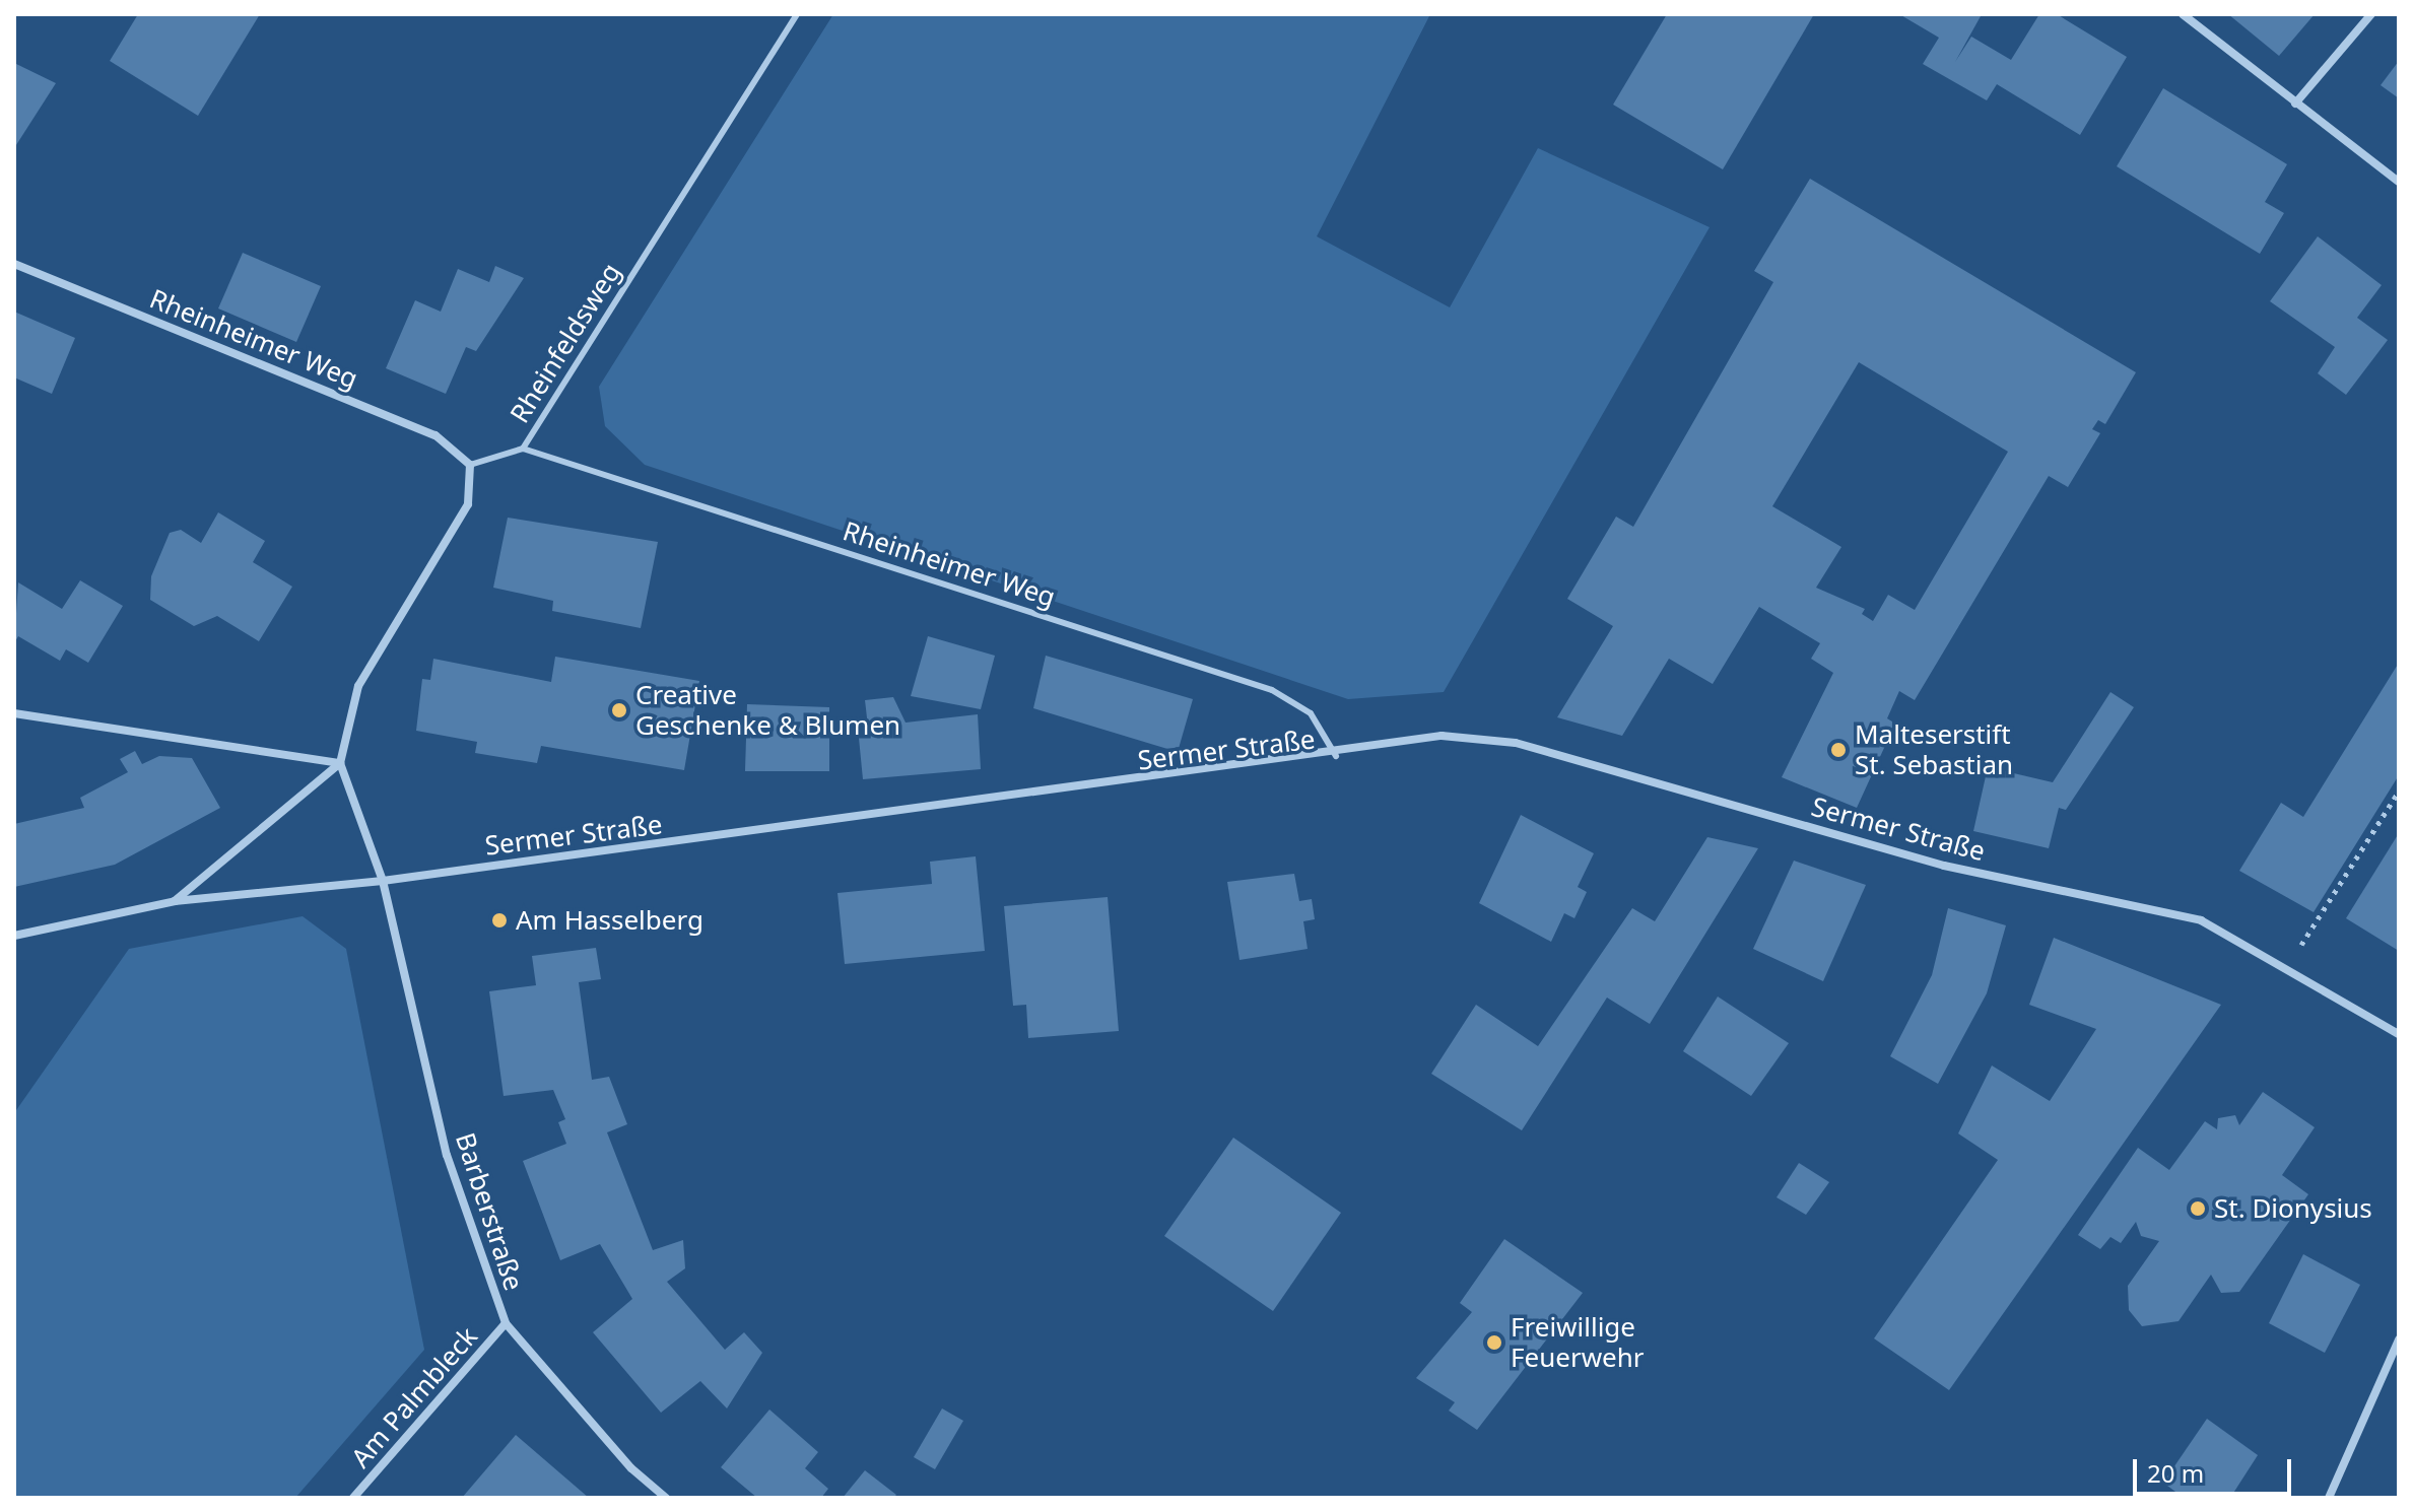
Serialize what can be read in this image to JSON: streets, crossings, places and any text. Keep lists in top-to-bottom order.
{
  "streets": {
    "street": [
      "Rheinheimer Weg",
      "Sermer Straße",
      "Barberstraße",
      "Am Palmbleck"
    ],
    "lane": ["Rheinfeldsweg"]
  },
  "crossings": [
    ["Rheinheimer Weg", "Rheinfeldsweg"],
    ["Rheinheimer Weg", "Sermer Straße"],
    ["Sermer Straße", "Barberstraße"],
    ["Barberstraße", "Am Palmbleck"]
  ],
  "places": [
    "Creative Geschenke & Blumen",
    "Malteserstift St. Sebastian",
    "Am Hasselberg",
    "St. Dionysius",
    "Freiwillige Feuerwehr"
  ],
  "scale_bar": "20 m"
}
